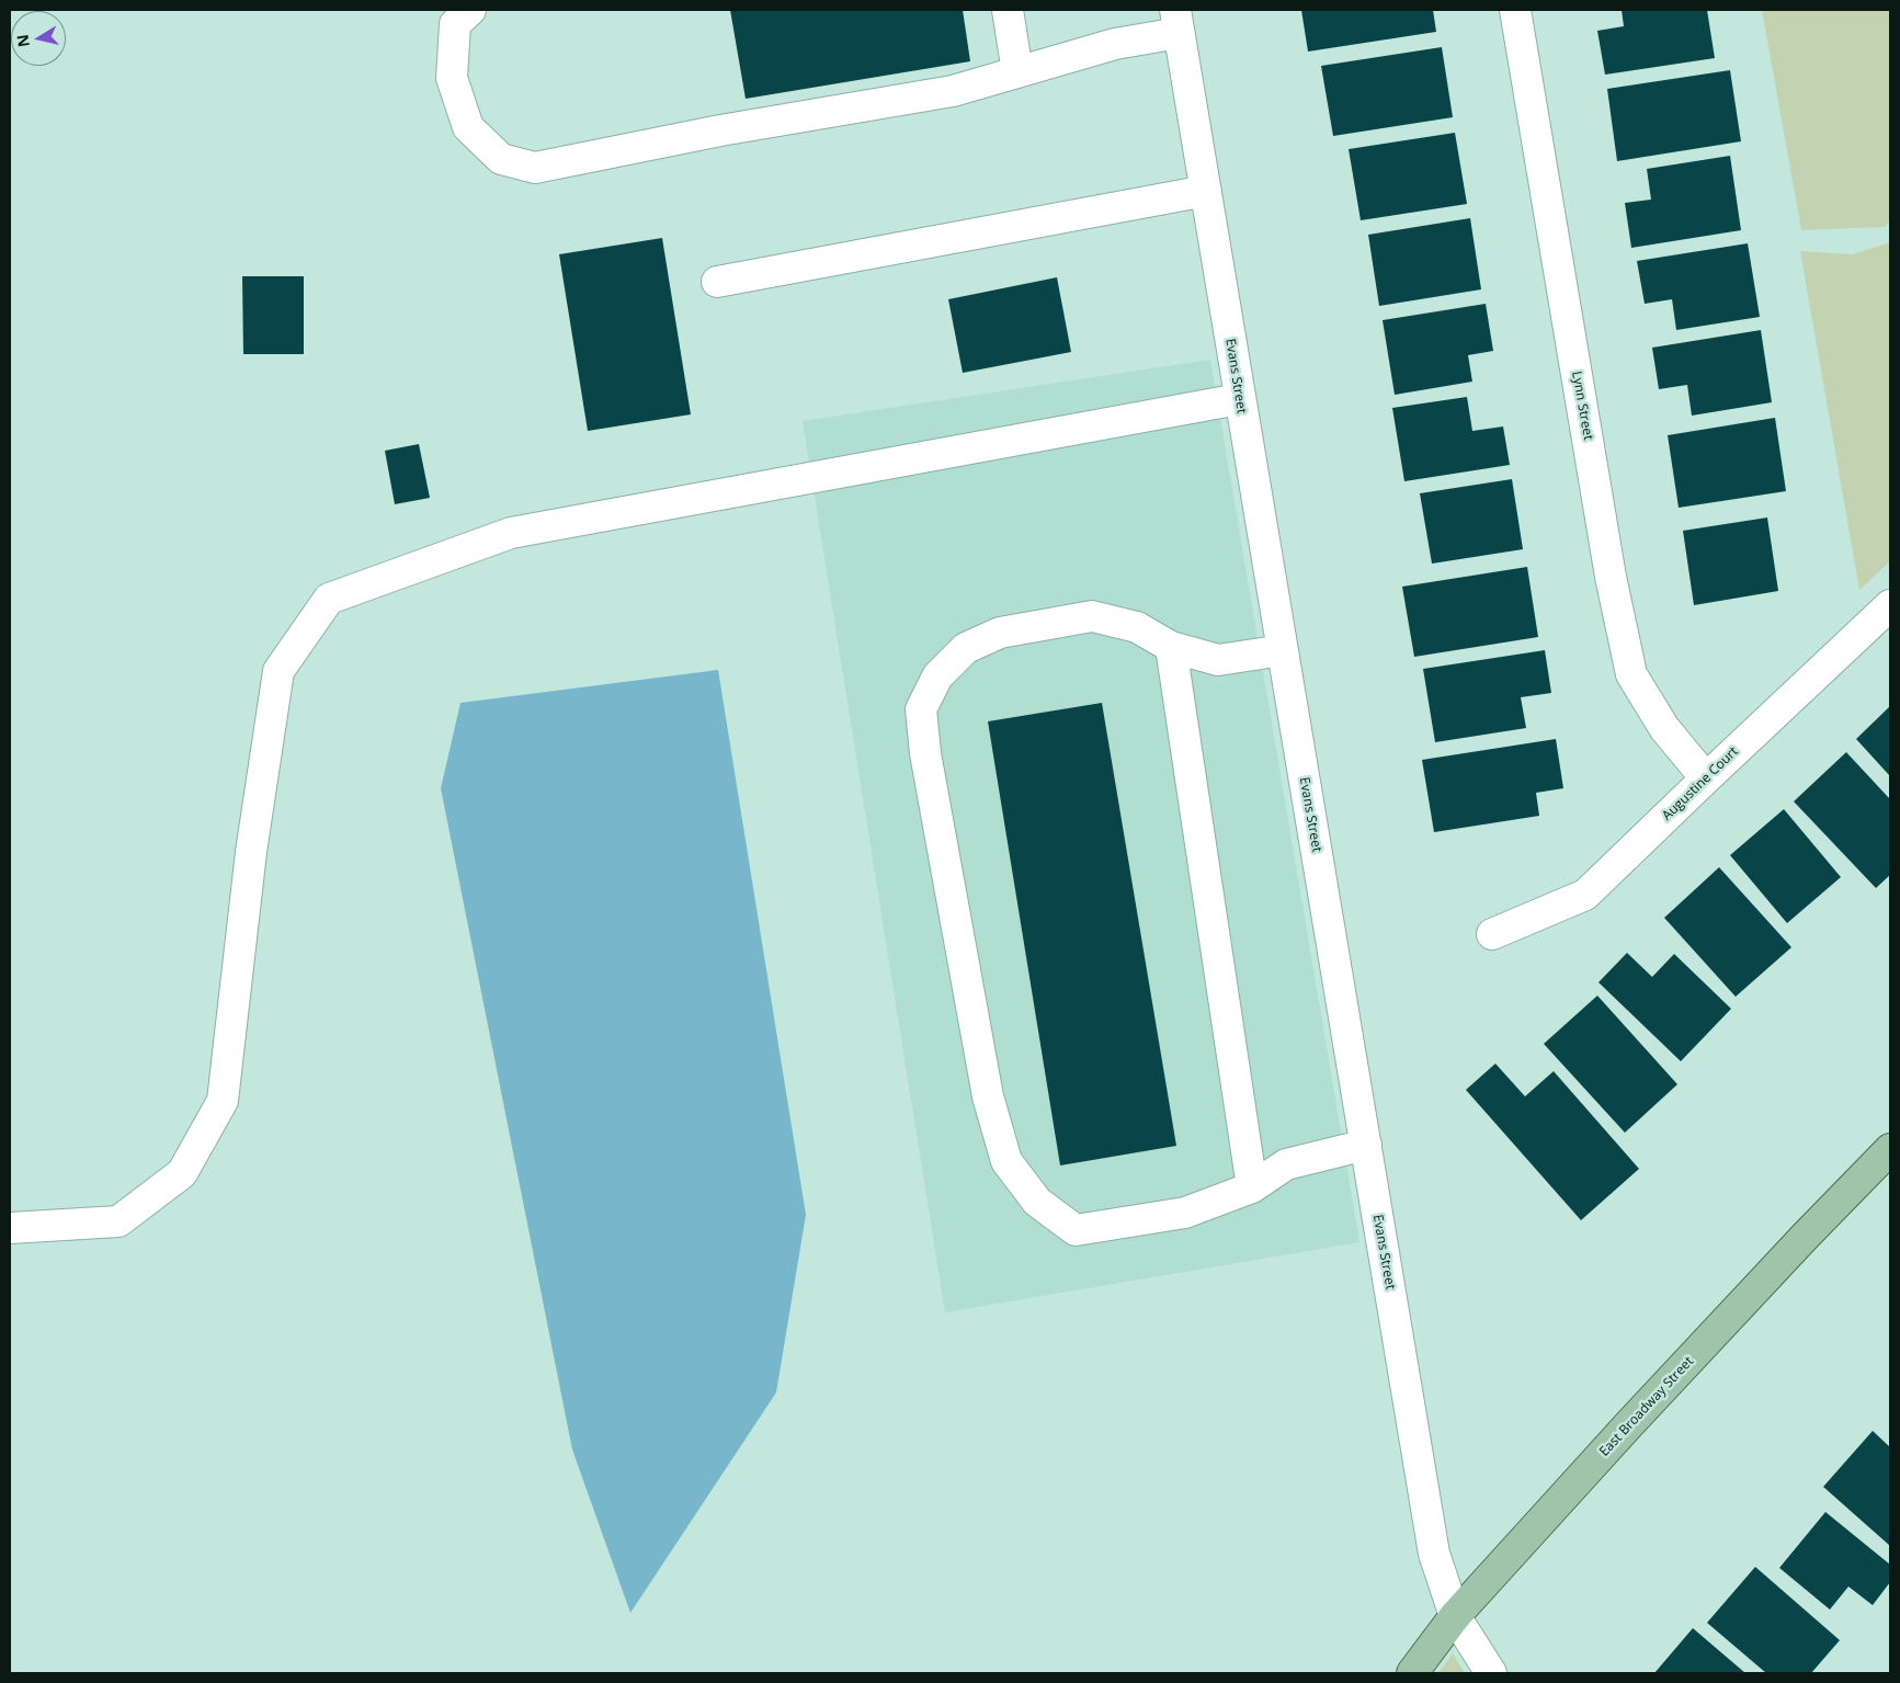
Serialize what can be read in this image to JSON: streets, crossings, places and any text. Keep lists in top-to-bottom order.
{
  "streets": {
    "main road": ["East Broadway Street"],
    "street": ["Evans Street", "Lynn Street", "Augustine Court"]
  },
  "crossings": [
    ["Evans Street", "East Broadway Street"],
    ["Lynn Street", "Augustine Court"]
  ],
  "north": "left"
}
